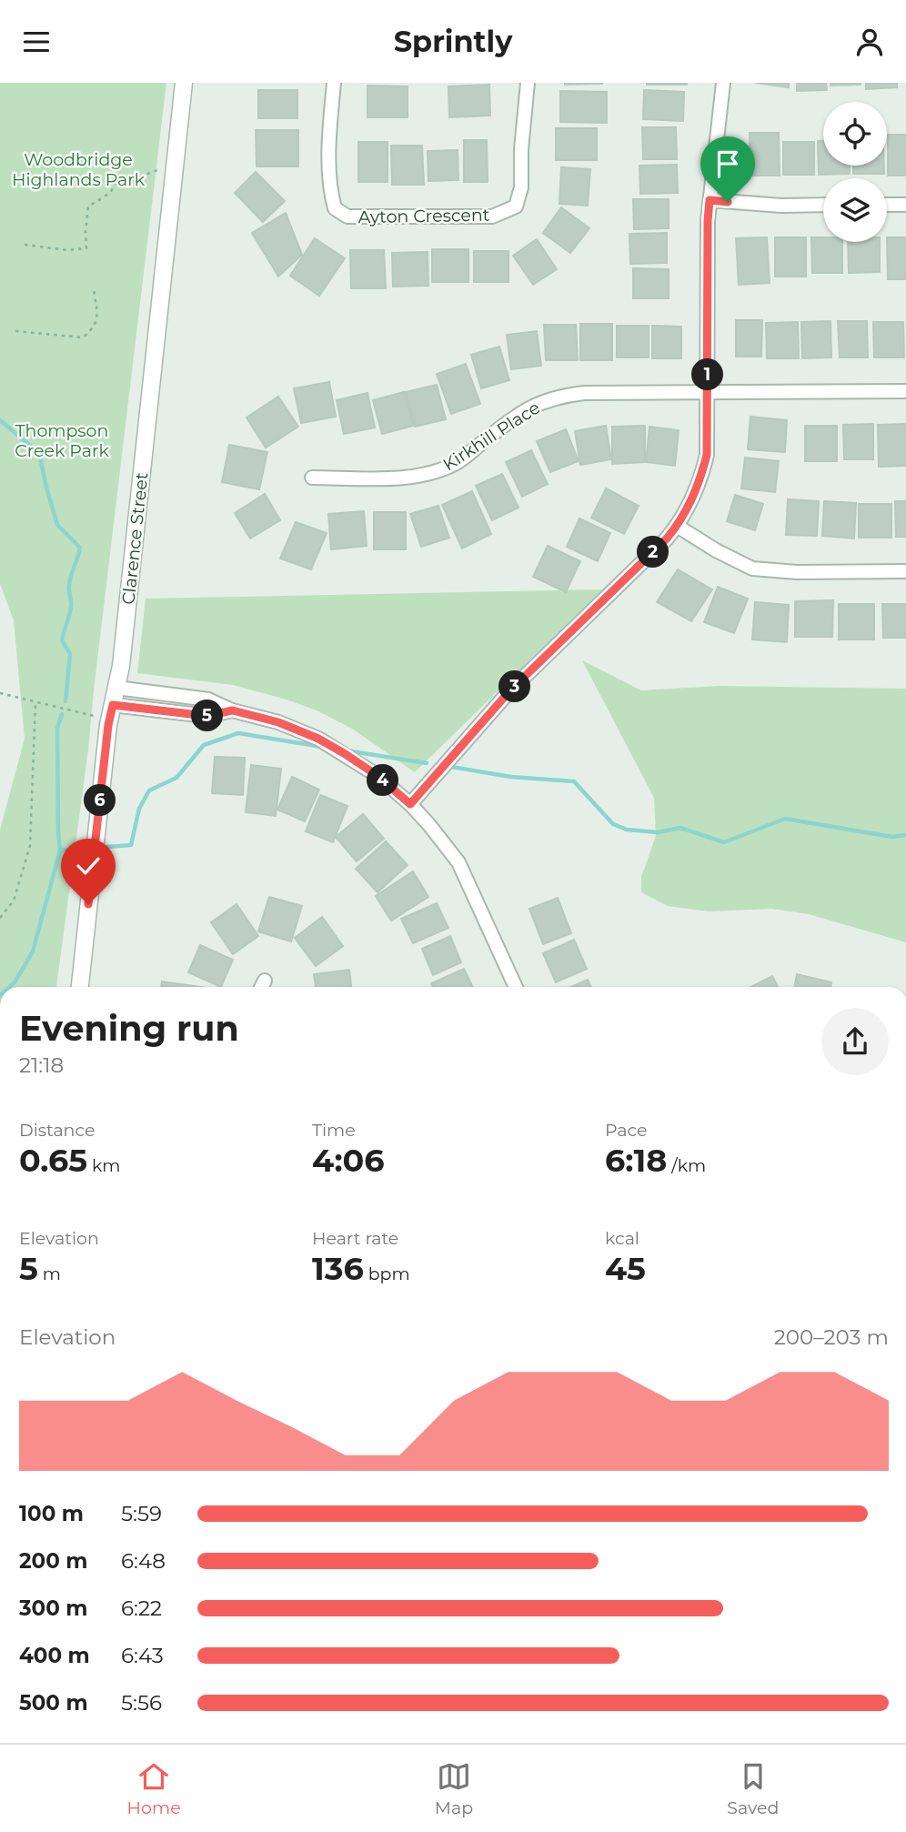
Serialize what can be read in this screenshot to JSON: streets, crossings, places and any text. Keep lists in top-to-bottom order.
{
  "streets": {
    "street": ["Ayton Crescent", "Kirkhill Place", "Clarence Street"]
  },
  "parks": ["Woodbridge Highlands Park", "Thompson Creek Park"],
  "page": {
    "header": "Sprintly",
    "pins": [
      "1",
      "2",
      "3",
      "5",
      "4",
      "6"
    ],
    "heading": ["Evening run", "21:18"],
    "stats": [
      ["Distance", "0.65 km"],
      ["Time", "4:06"],
      ["Pace", "6:18 /km"],
      ["Elevation", "5 m"],
      ["Heart rate", "136 bpm"],
      ["kcal", "45"]
    ],
    "chart": ["Elevation", "200–203 m"],
    "list": [
      {
        "name": "100 m",
        "note": "5:59"
      },
      {
        "name": "200 m",
        "note": "6:48"
      },
      {
        "name": "300 m",
        "note": "6:22"
      },
      {
        "name": "400 m",
        "note": "6:43"
      },
      {
        "name": "500 m",
        "note": "5:56"
      }
    ],
    "tabs": ["Home", "Map", "Saved"]
  }
}
